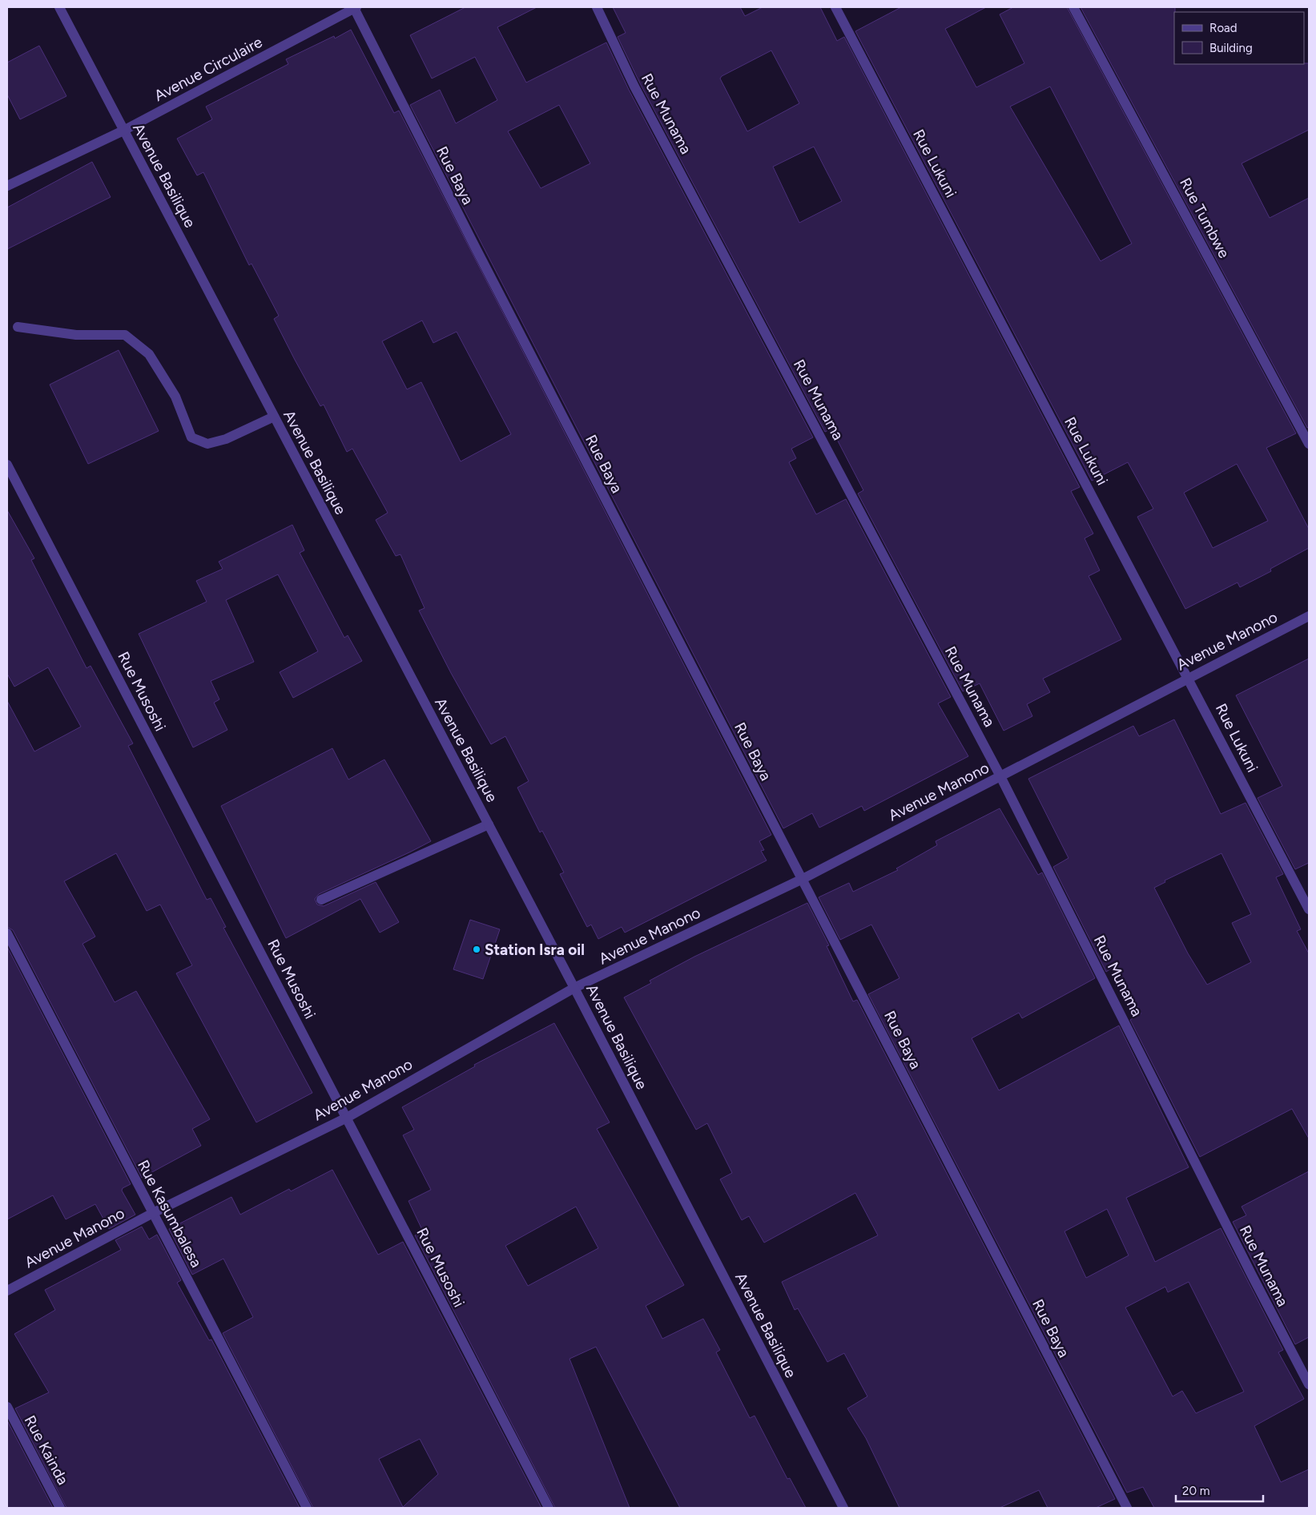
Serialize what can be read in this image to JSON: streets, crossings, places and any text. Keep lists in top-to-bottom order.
{
  "streets": {
    "street": [
      "Avenue Circulaire",
      "Rue Munama",
      "Rue Lukuni",
      "Avenue Basilique",
      "Rue Baya",
      "Rue Tumbwe",
      "Avenue Manono",
      "Rue Musoshi",
      "Rue Kasumbalesa",
      "Rue Kainda"
    ]
  },
  "crossings": [
    ["Avenue Circulaire", "Avenue Basilique"],
    ["Avenue Circulaire", "Rue Baya"],
    ["Rue Munama", "Avenue Manono"],
    ["Rue Lukuni", "Avenue Manono"],
    ["Avenue Basilique", "Avenue Manono"],
    ["Rue Baya", "Avenue Manono"],
    ["Avenue Manono", "Rue Musoshi"],
    ["Avenue Manono", "Rue Kasumbalesa"]
  ],
  "places": ["Station Isra oil"],
  "legend": ["Road", "Building"],
  "scale_bar": "20 m"
}
